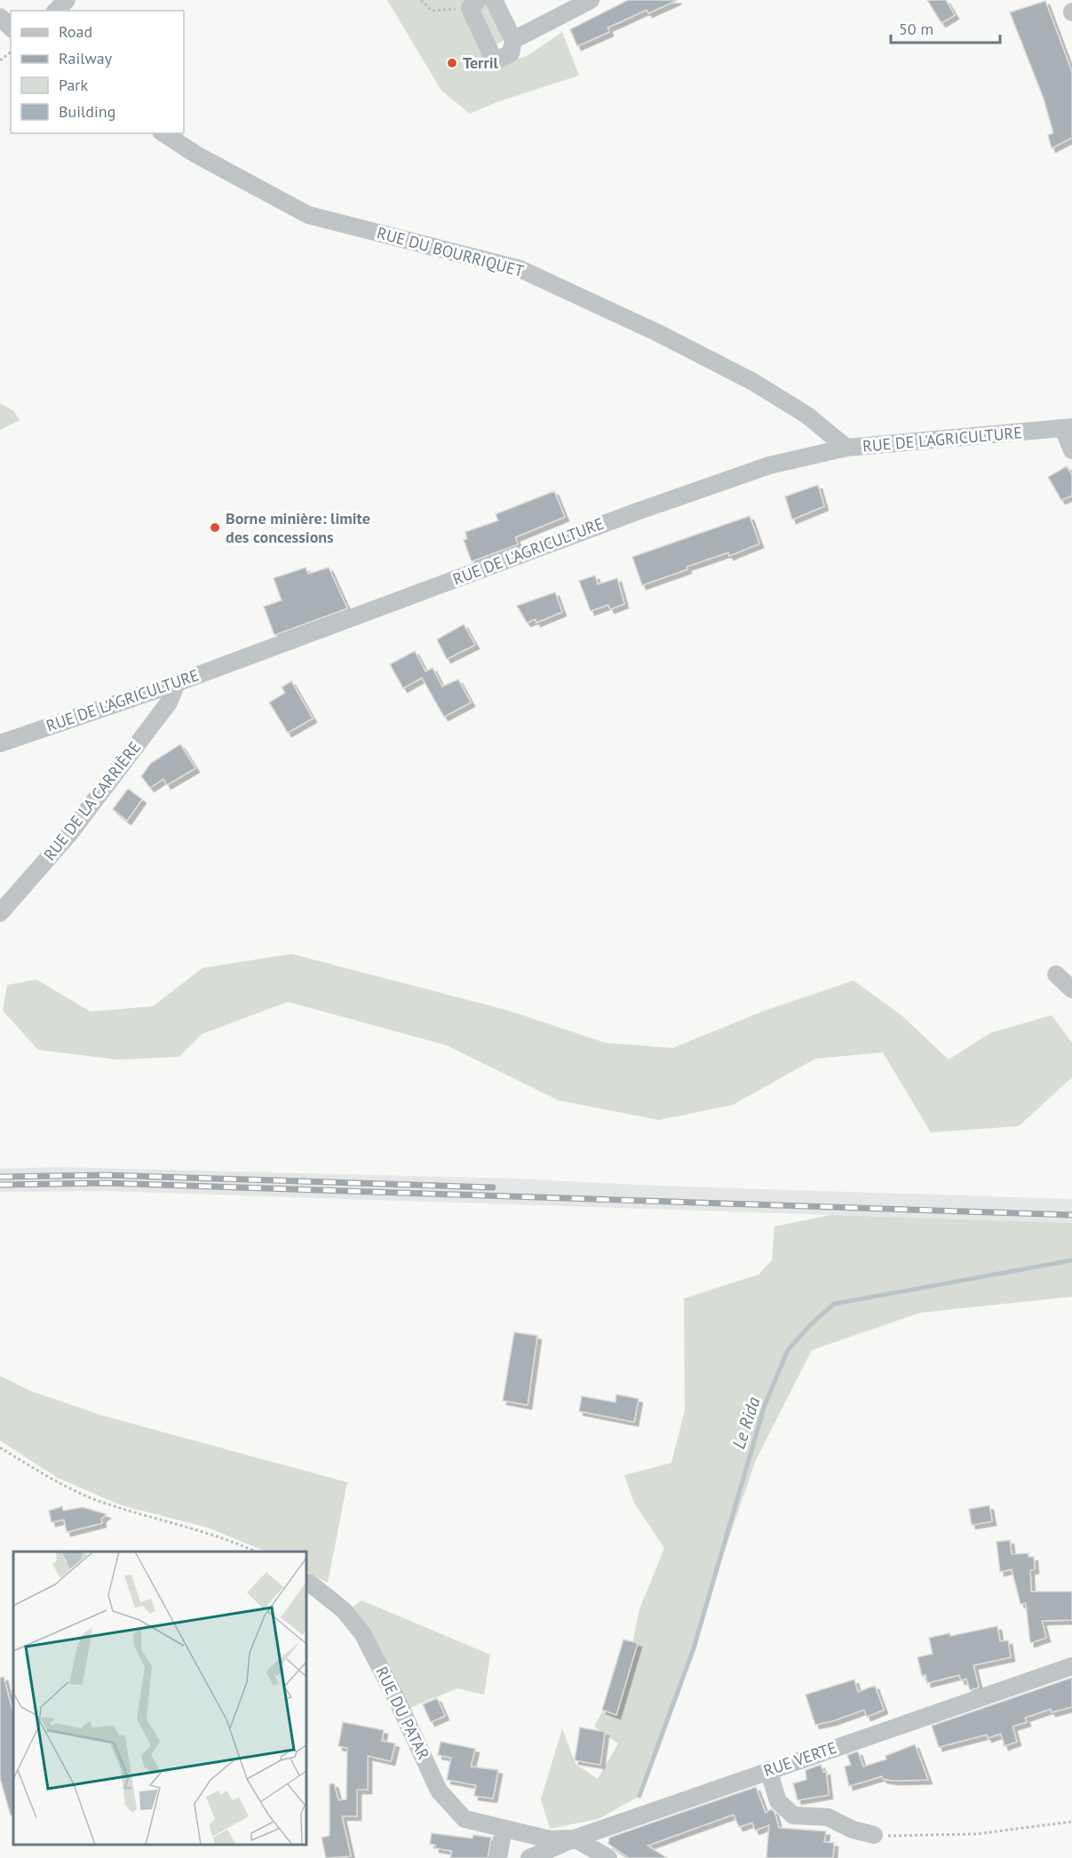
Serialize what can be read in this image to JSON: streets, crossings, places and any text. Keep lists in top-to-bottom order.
{
  "streets": {
    "street": [
      "RUE DU BOURRIQUET",
      "RUE DE L'AGRICULTURE",
      "RUE DE LA CARRIÈRE",
      "RUE DU PATAR",
      "RUE VERTE"
    ]
  },
  "crossings": [
    ["RUE DU BOURRIQUET", "RUE DE L'AGRICULTURE"],
    ["RUE DE L'AGRICULTURE", "RUE DE LA CARRIÈRE"],
    ["RUE DU PATAR", "RUE VERTE"]
  ],
  "water": ["Le Rida"],
  "places": ["Terril", "Borne minière: limite des concessions"],
  "legend": [
    "Road",
    "Railway",
    "Park",
    "Building"
  ],
  "scale_bar": "50 m"
}
